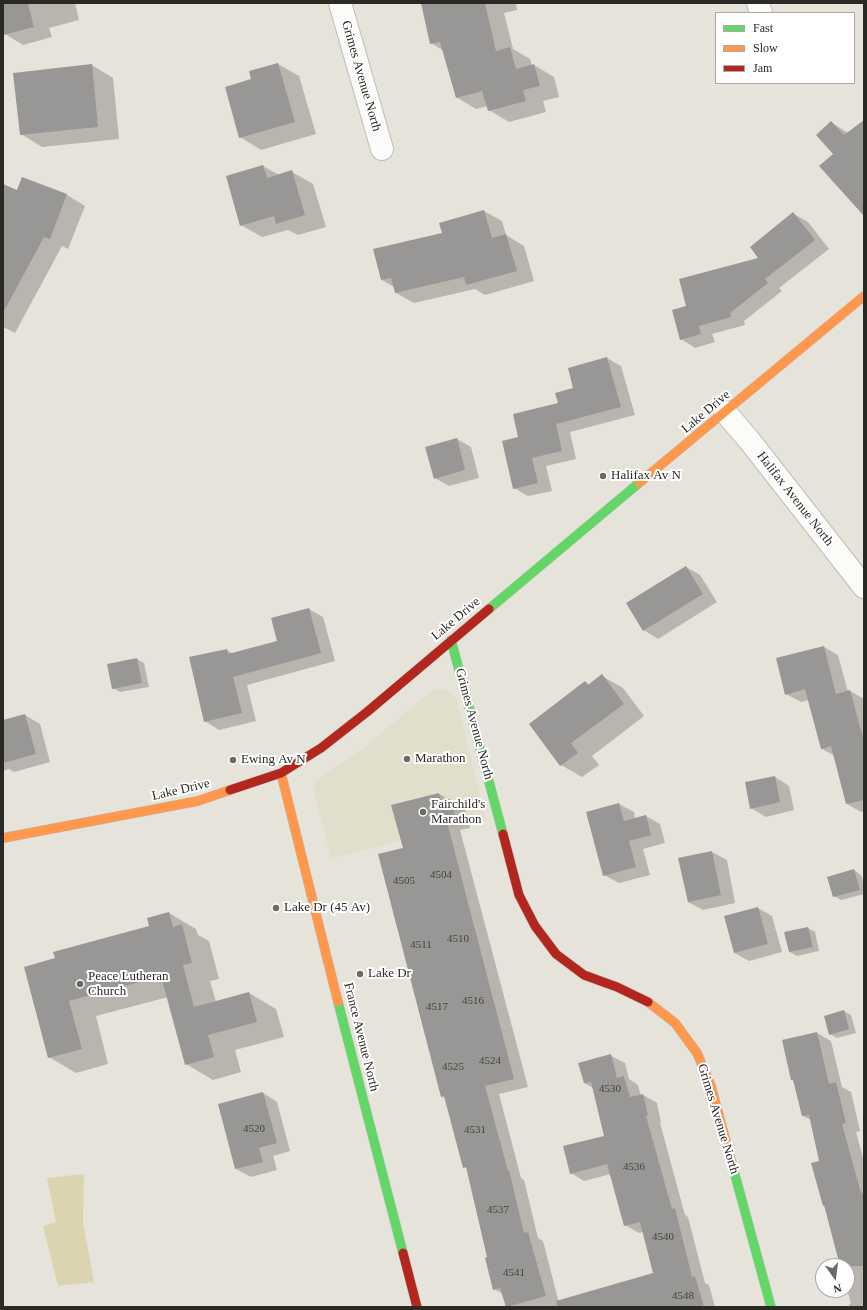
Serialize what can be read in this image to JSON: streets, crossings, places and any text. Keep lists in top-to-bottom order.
{
  "streets": {
    "street": [
      "Grimes Avenue North",
      "Lake Drive",
      "Halifax Avenue North",
      "France Avenue North"
    ]
  },
  "crossings": [
    ["Grimes Avenue North", "Lake Drive"],
    ["Lake Drive", "Halifax Avenue North"],
    ["Lake Drive", "France Avenue North"]
  ],
  "places": [
    "Halifax Av N",
    "Marathon",
    "Ewing Av N",
    "Fairchild's Marathon",
    "Lake Dr (45 Av)",
    "Lake Dr",
    "Peace Lutheran Church"
  ],
  "house_numbers": [
    "4504",
    "4505",
    "4510",
    "4511",
    "4516",
    "4517",
    "4524",
    "4525",
    "4530",
    "4520",
    "4531",
    "4536",
    "4537",
    "4540",
    "4541",
    "4548"
  ],
  "legend": ["Fast", "Slow", "Jam"],
  "north": "bottom"
}
